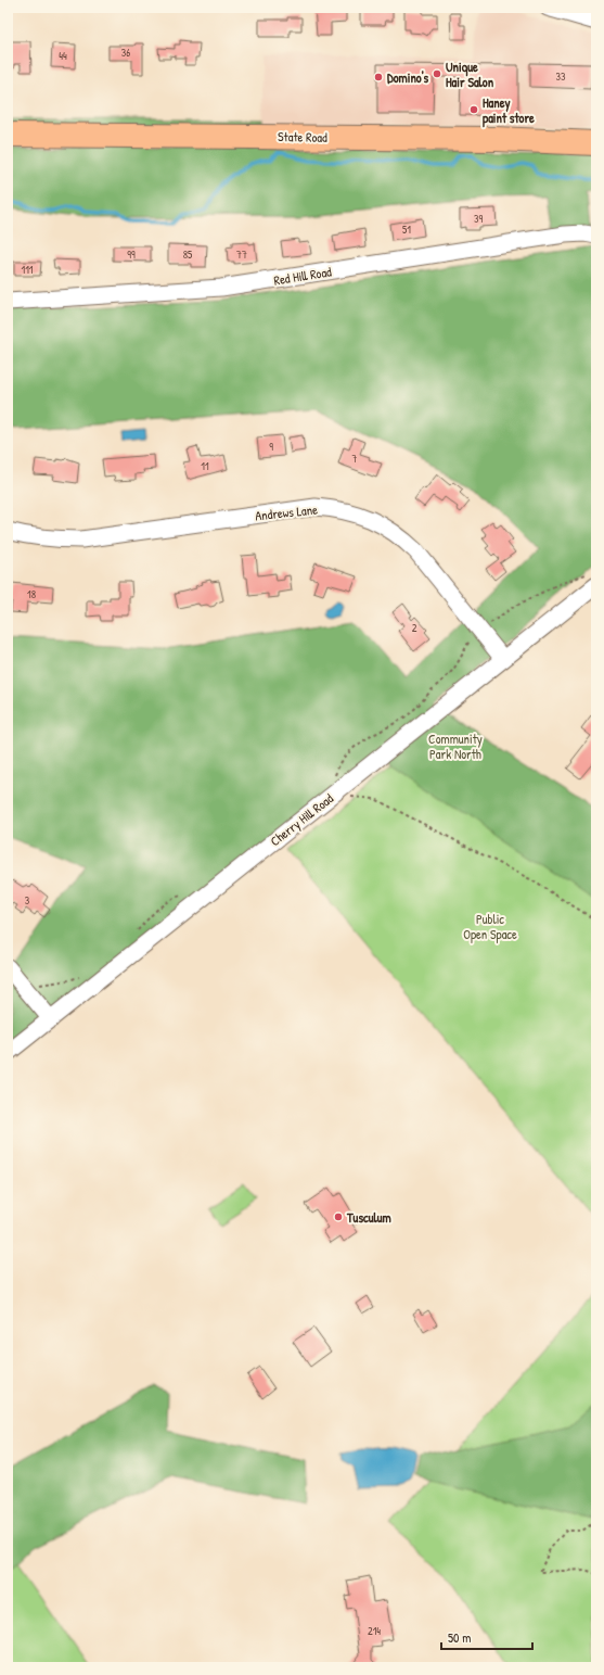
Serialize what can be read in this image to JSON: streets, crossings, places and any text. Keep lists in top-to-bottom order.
{
  "streets": {
    "highway": ["State Road"],
    "street": ["Red Hill Road", "Andrews Lane", "Cherry Hill Road"]
  },
  "crossings": [
    ["Andrews Lane", "Cherry Hill Road"]
  ],
  "parks": ["Community Park North", "Public Open Space"],
  "places": [
    "Unique Hair Salon",
    "Domino's",
    "Haney paint store",
    "Tusculum"
  ],
  "house_numbers": [
    "36",
    "44",
    "33",
    "39",
    "51",
    "99",
    "85",
    "77",
    "111",
    "9",
    "7",
    "11",
    "18",
    "2",
    "3",
    "214"
  ],
  "scale_bar": "50 m"
}
